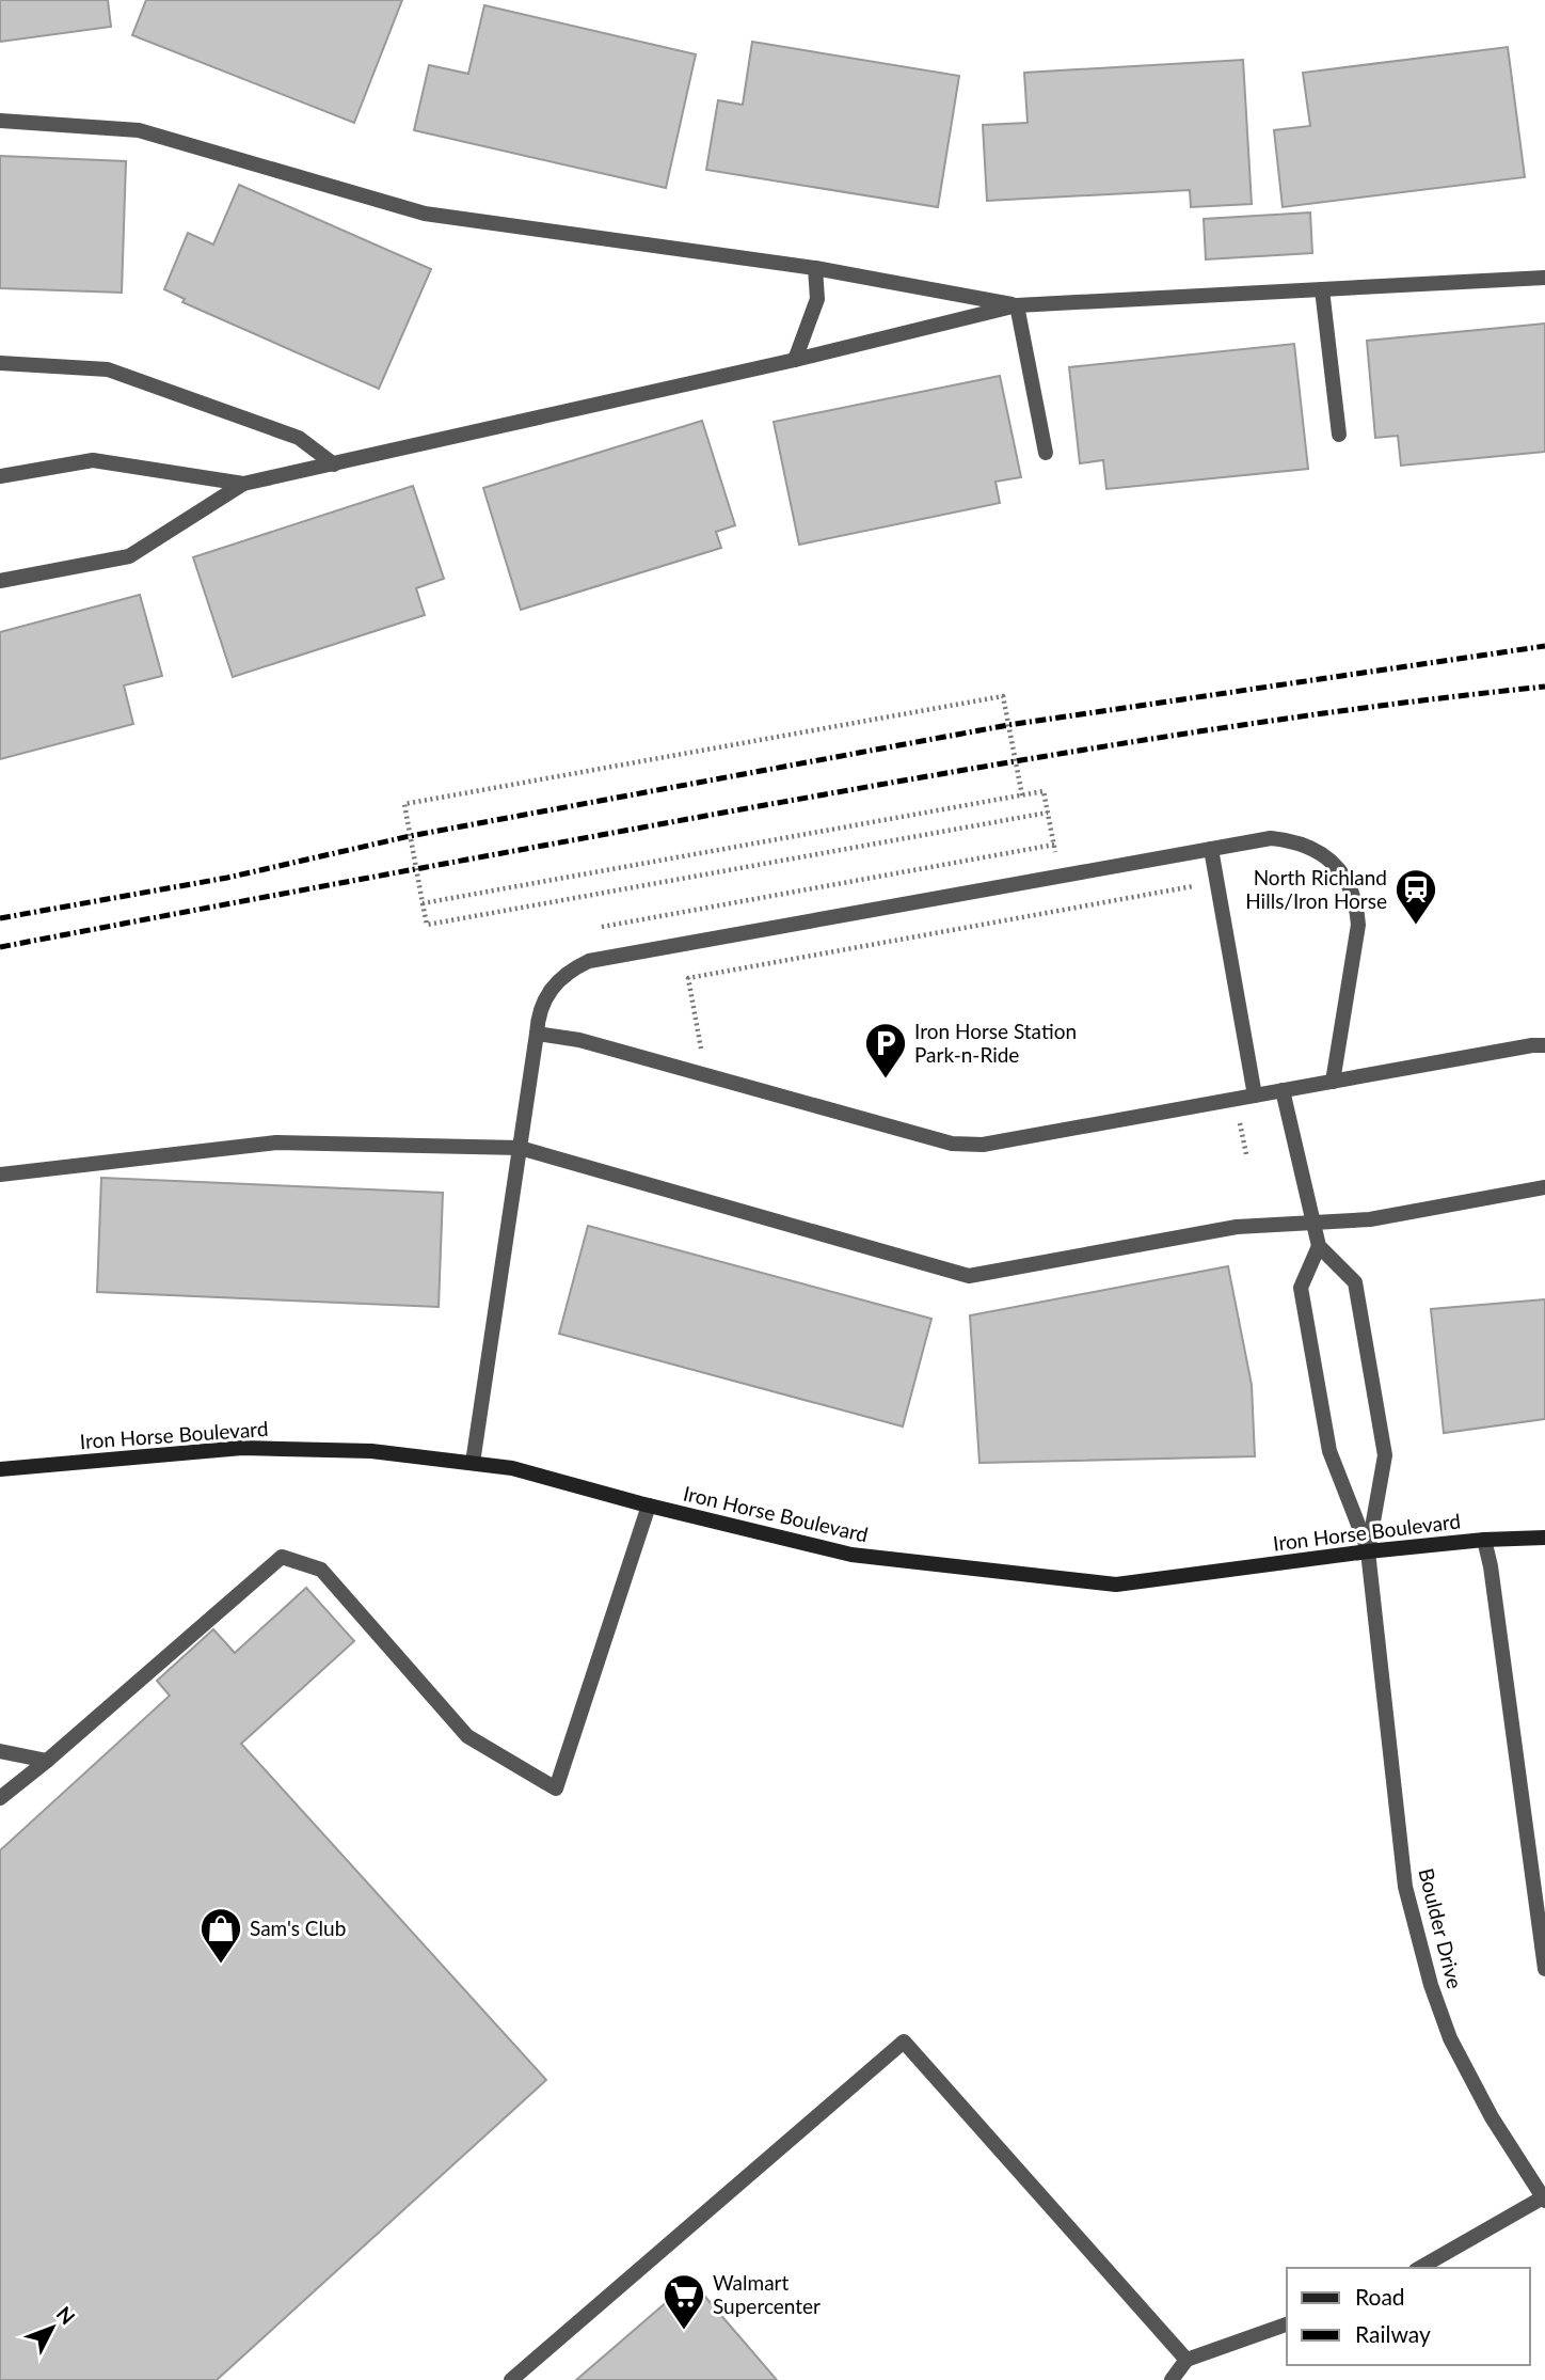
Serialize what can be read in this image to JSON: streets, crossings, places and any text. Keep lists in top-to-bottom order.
{
  "streets": {
    "street": ["Iron Horse Boulevard", "Boulder Drive"]
  },
  "crossings": [
    ["Iron Horse Boulevard", "Boulder Drive"]
  ],
  "places": {
    "station": ["North Richland Hills/Iron Horse"],
    "parking": ["Iron Horse Station Park-n-Ride"],
    "shop": ["Sam's Club"],
    "supermarket": ["Walmart Supercenter"]
  },
  "legend": ["Road", "Railway"],
  "north": "top right"
}
